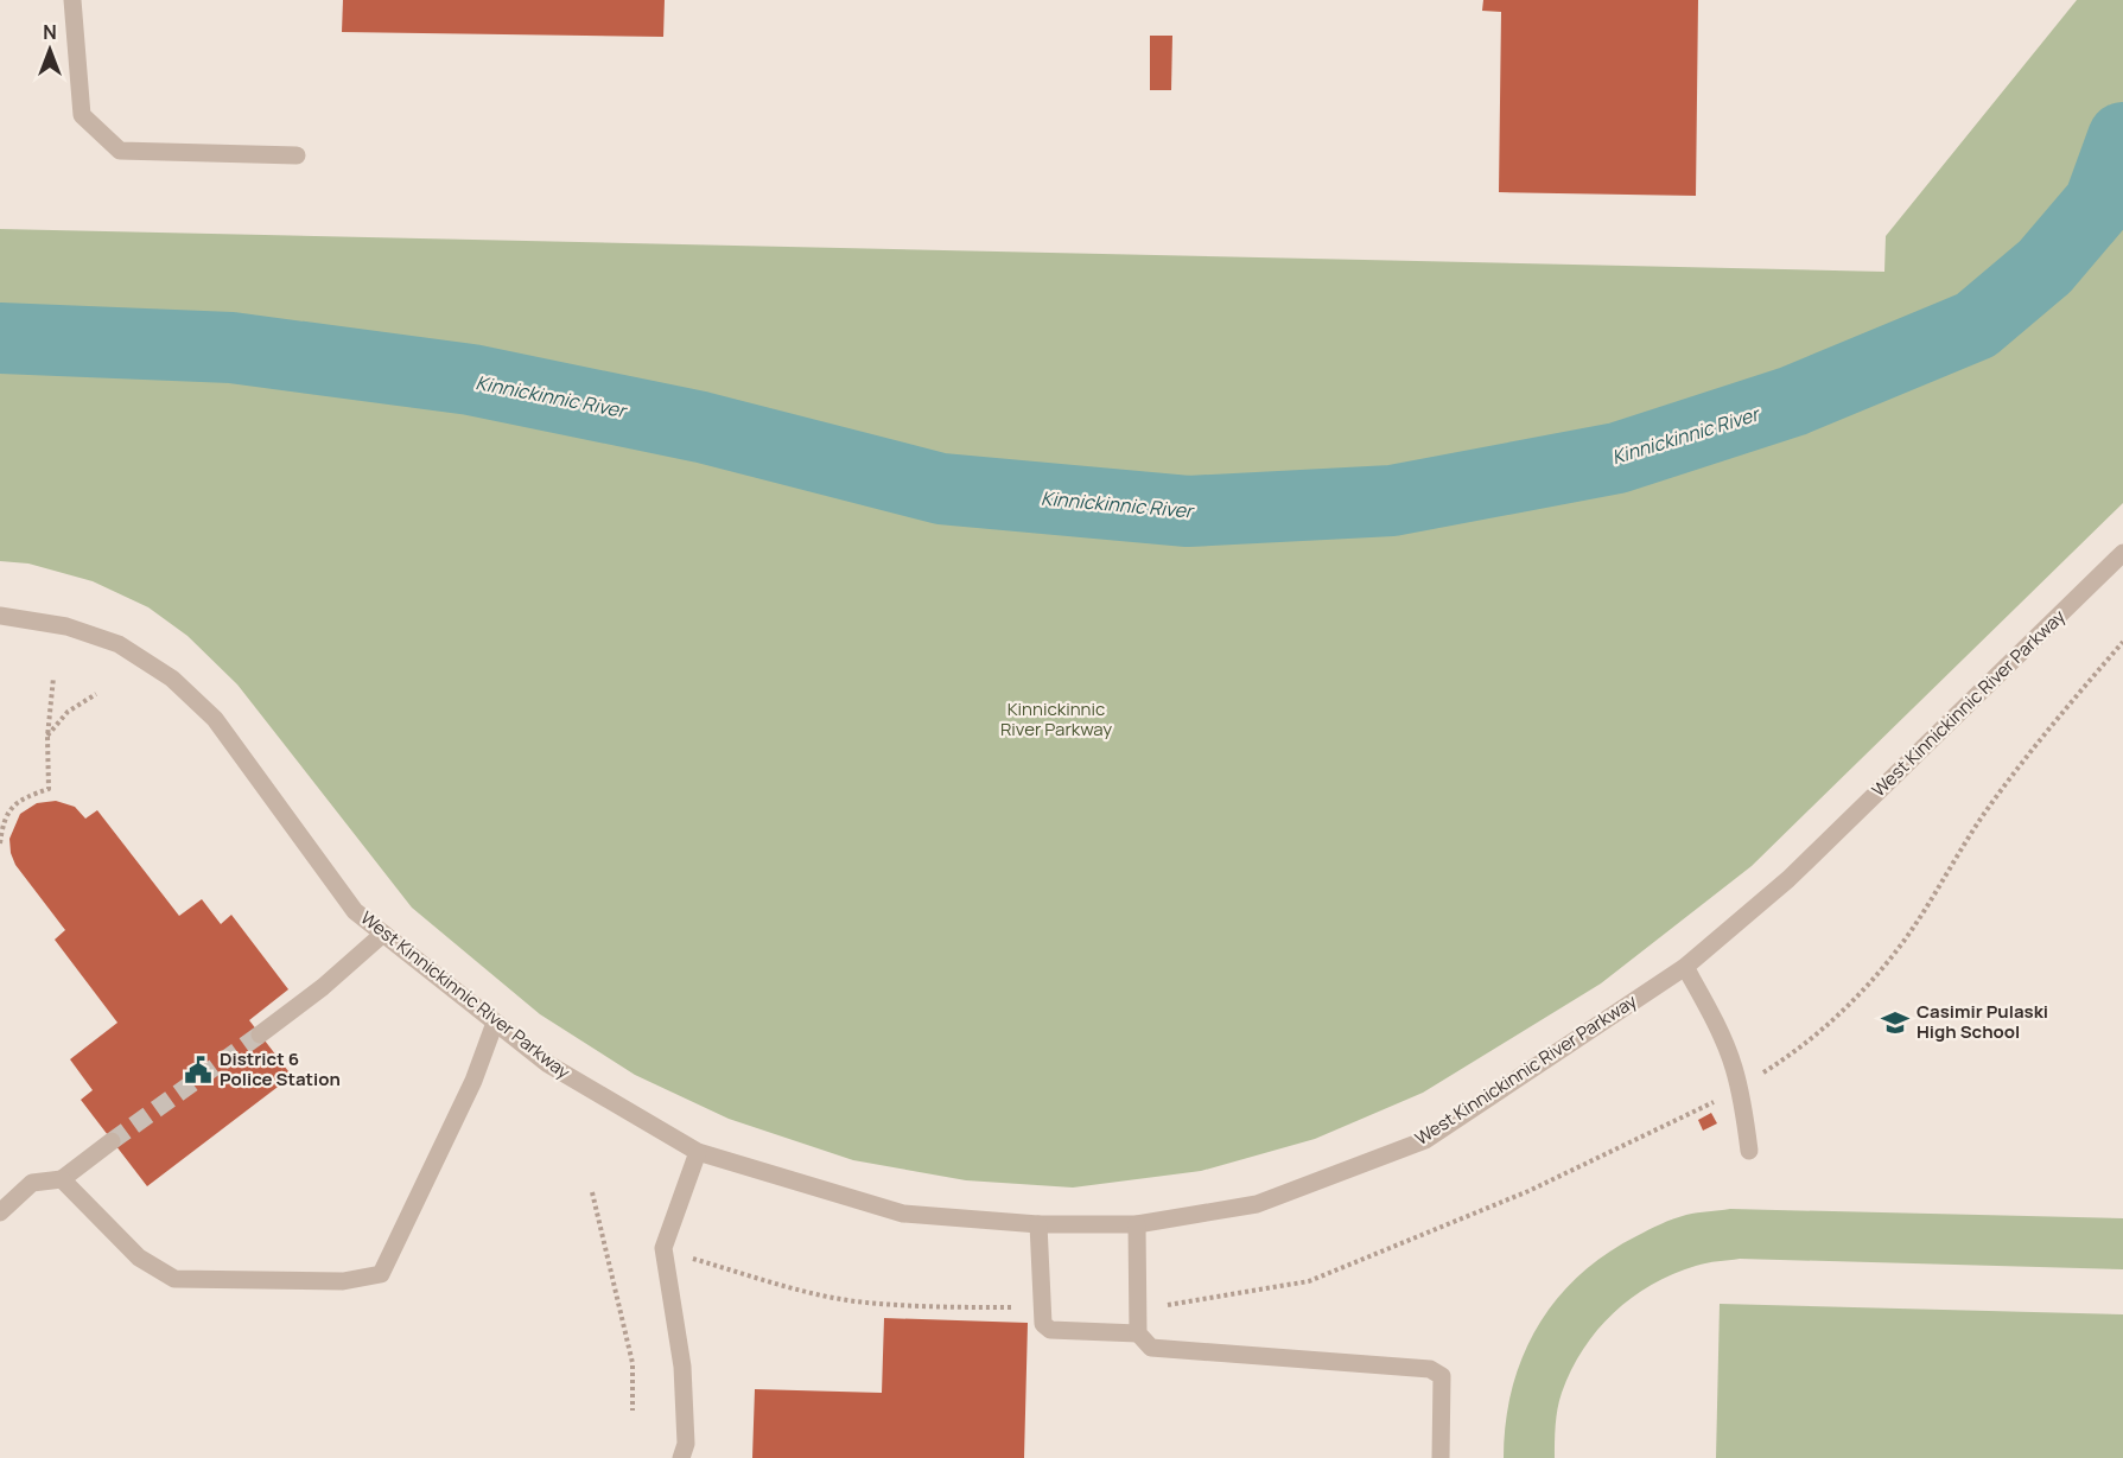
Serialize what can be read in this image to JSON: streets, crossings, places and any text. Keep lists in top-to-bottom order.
{
  "streets": {
    "street": ["West Kinnickinnic River Parkway"]
  },
  "water": ["Kinnickinnic River"],
  "parks": ["Kinnickinnic River Parkway"],
  "places": {
    "school or university": ["Casimir Pulaski High School"],
    "public building": ["District 6 Police Station"]
  },
  "north": "top"
}
